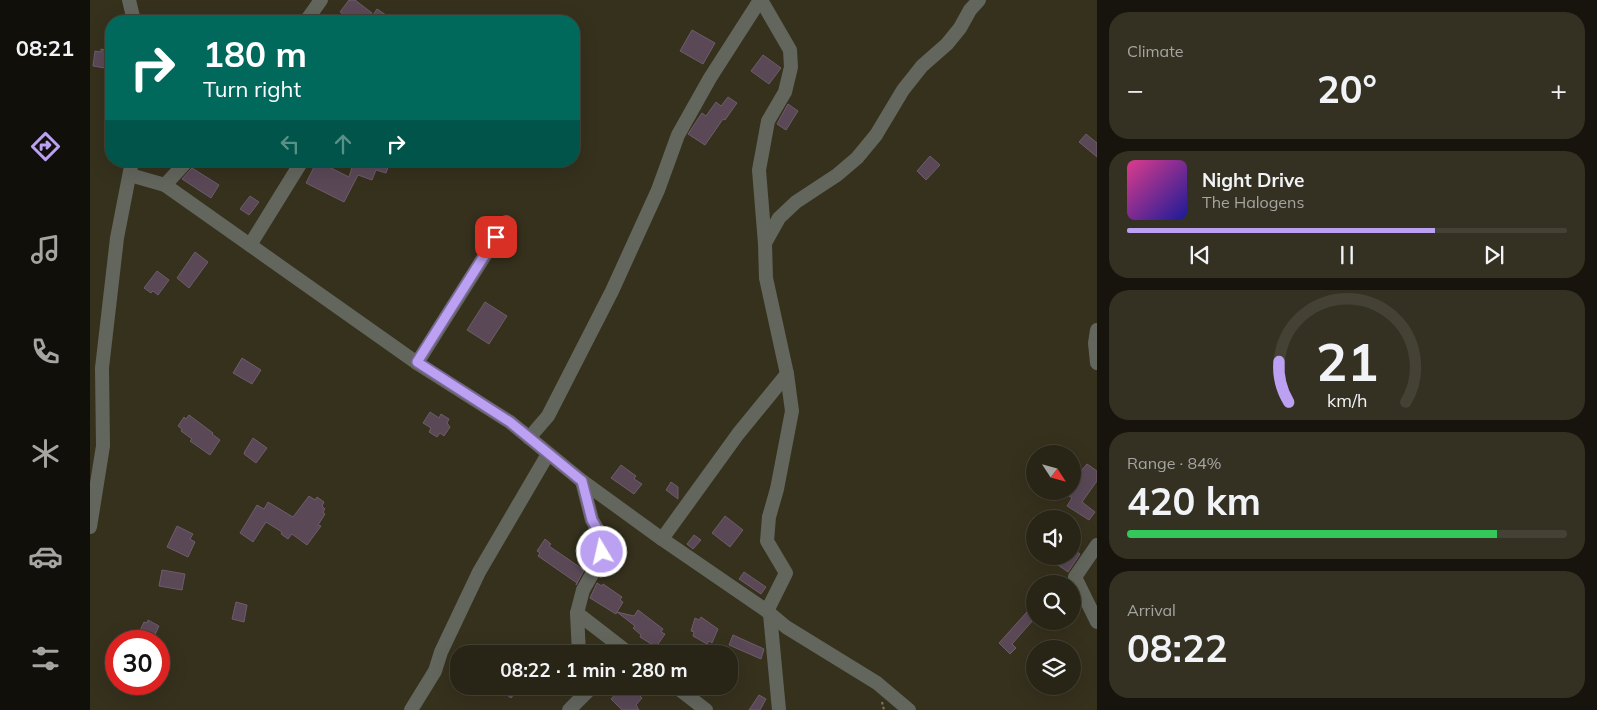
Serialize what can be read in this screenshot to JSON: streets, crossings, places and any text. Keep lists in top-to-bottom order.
{
  "north": "bottom right",
  "page": {
    "tabs": "08:21",
    "tile": [
      "Climate",
      ["Range · 84%", "420 km"],
      ["Arrival", "08:22"]
    ],
    "turn": ["180 m", "Turn right"],
    "heat": ["−", "20°", "+"],
    "song": ["Night Drive", "The Halogens"],
    "limit": "30",
    "trip": "08:22 · 1 min · 280 m",
    "gauge": ["21", "km/h"]
  }
}
